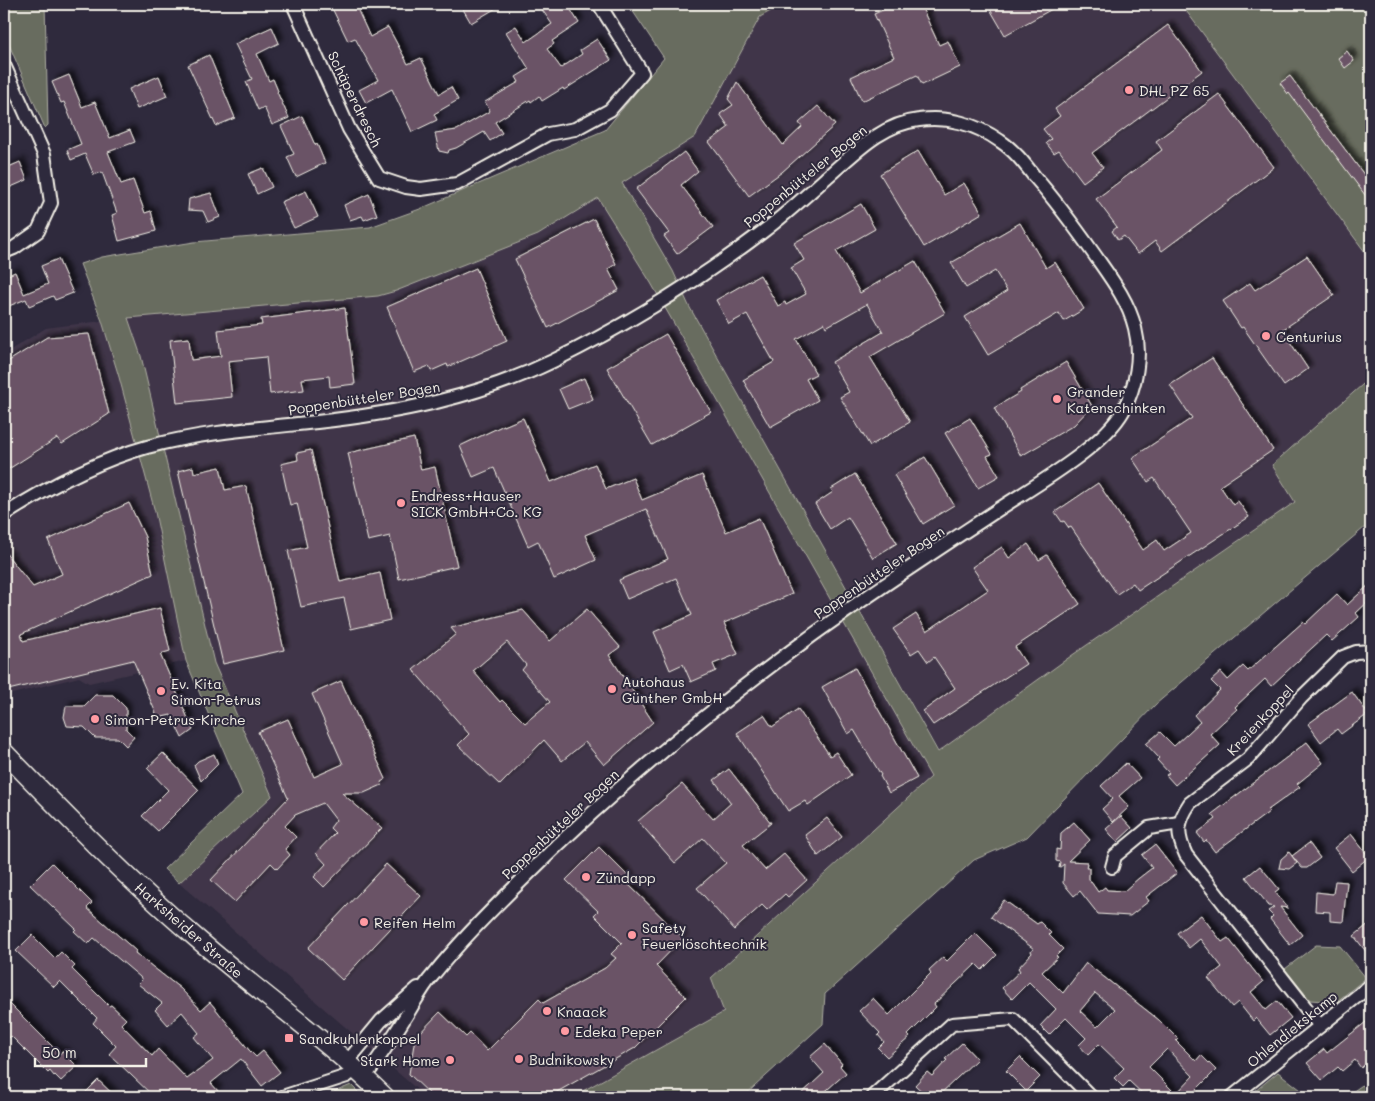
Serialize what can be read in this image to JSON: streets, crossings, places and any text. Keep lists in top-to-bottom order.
{
  "streets": {
    "main road": ["Harksheider Straße"],
    "street": [
      "Schäperdresch",
      "Poppenbütteler Bogen",
      "Kreienkoppel",
      "Ohlendiekskamp"
    ]
  },
  "crossings": [
    ["Poppenbütteler Bogen", "Harksheider Straße"]
  ],
  "places": {
    "other": [
      "DHL PZ 65",
      "Centurius",
      "Grander Katenschinken",
      "Endress+Hauser SICK GmbH+Co. KG",
      "Autohaus Günther GmbH",
      "Ev. Kita Simon-Petrus",
      "Simon-Petrus-Kirche",
      "Zündapp",
      "Reifen Helm",
      "Safety Feuerlöschtechnik",
      "Knaack",
      "Edeka Peper",
      "Budnikowsky",
      "Stark Home"
    ],
    "transit": ["Sandkuhlenkoppel"]
  },
  "scale_bar": "50 m"
}
